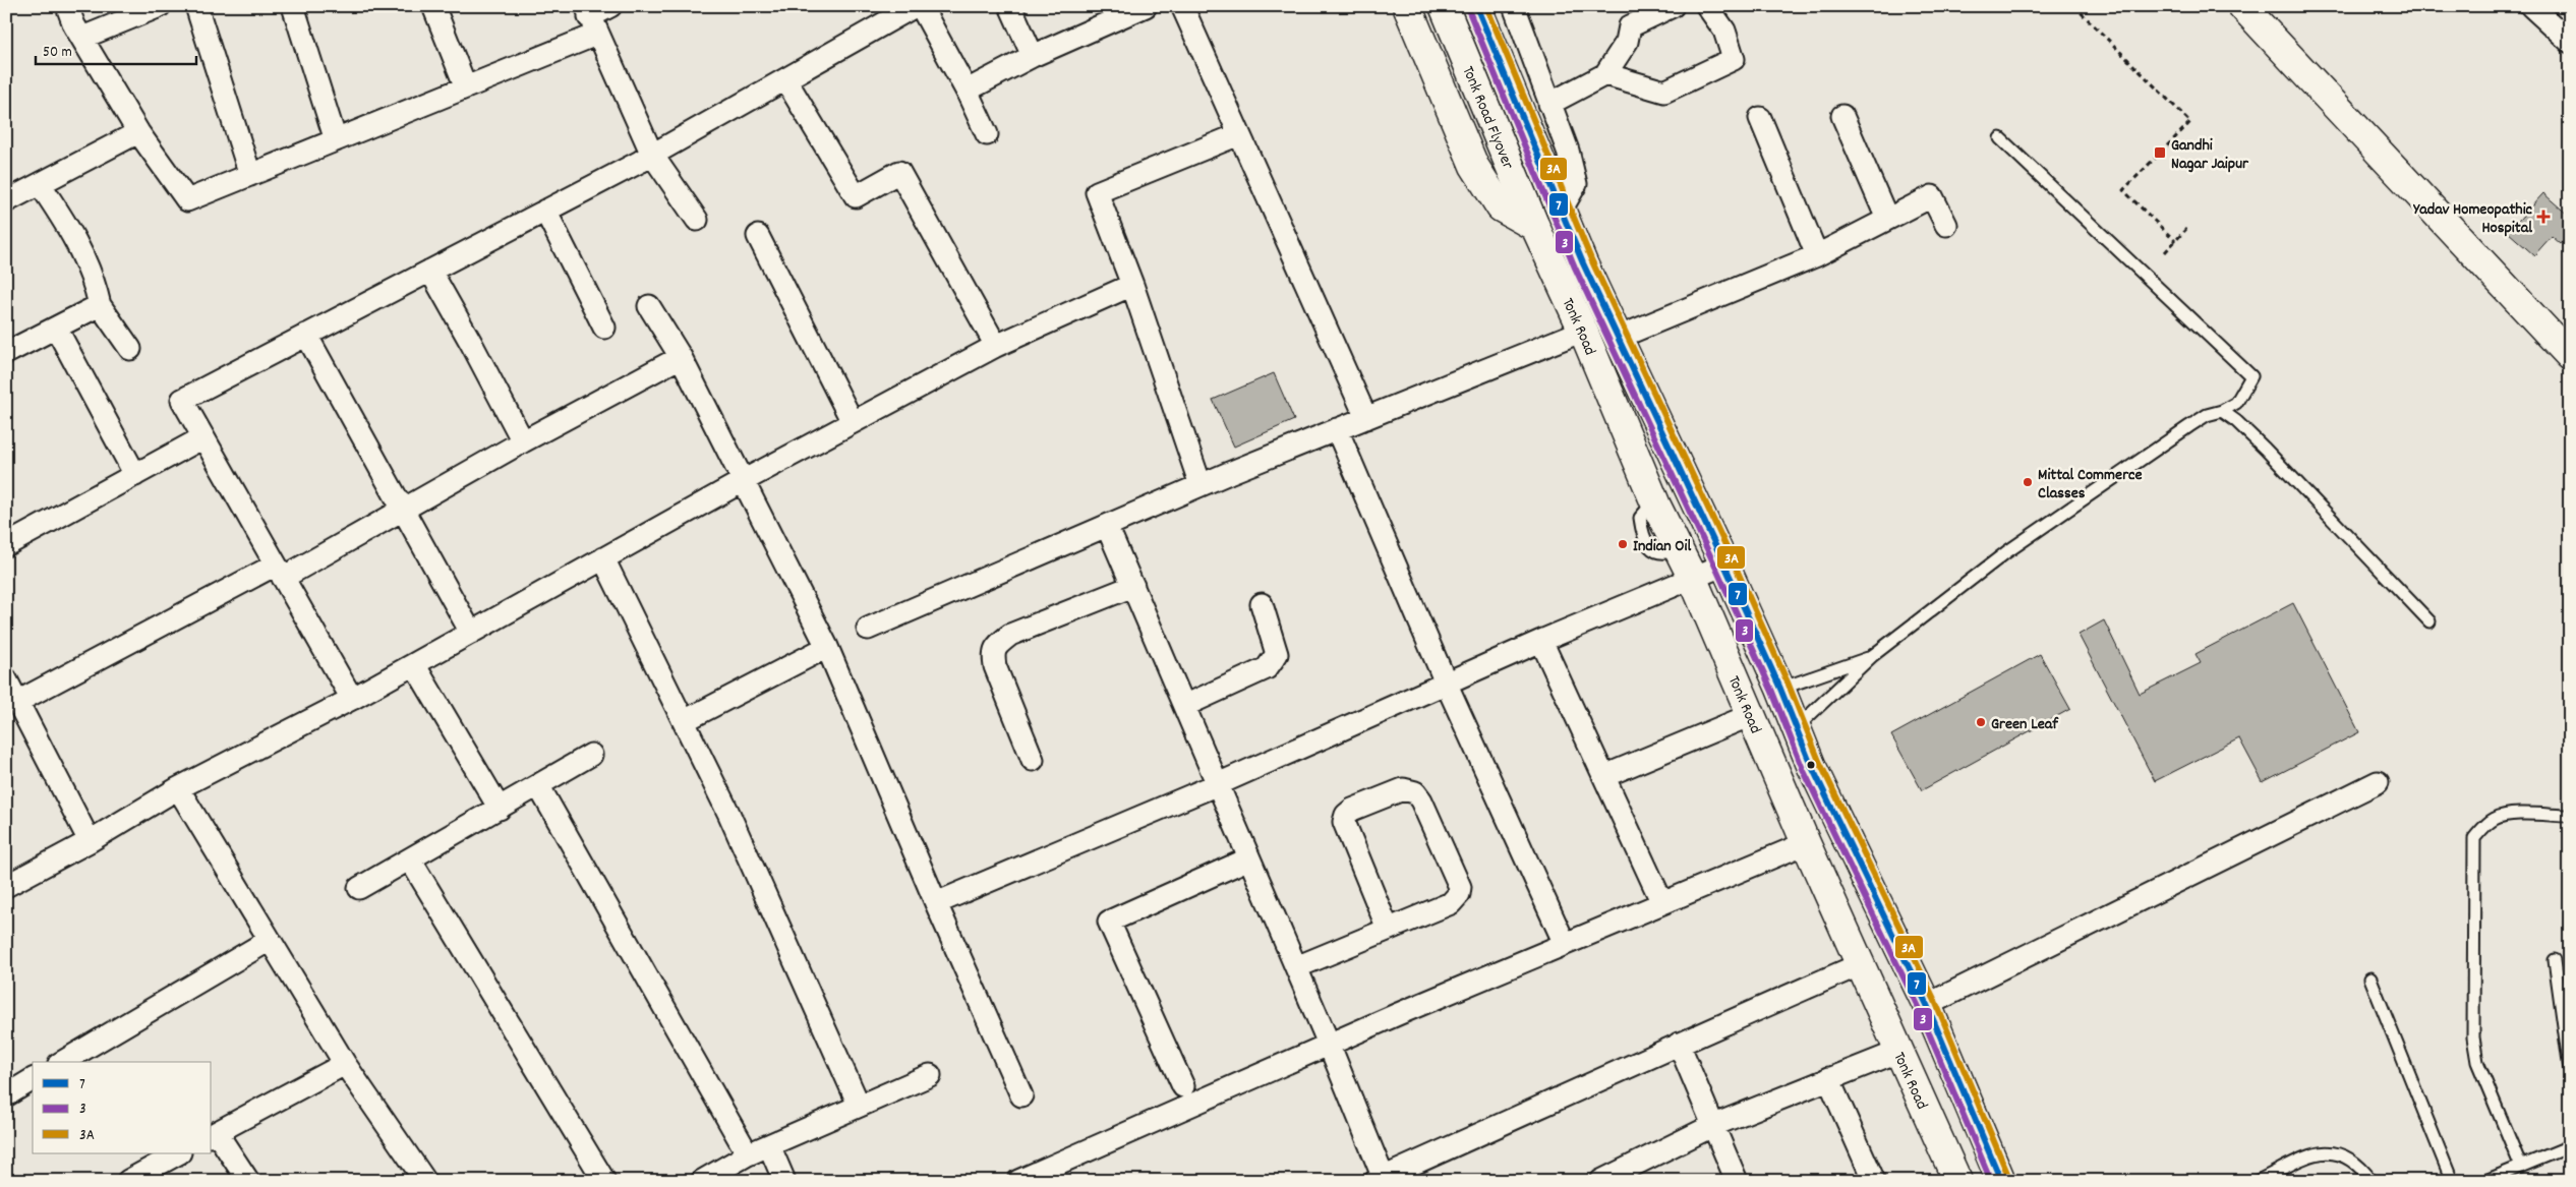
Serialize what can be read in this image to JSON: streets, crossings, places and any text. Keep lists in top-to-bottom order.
{
  "streets": {
    "main road": ["Tonk Road Flyover", "Tonk Road"]
  },
  "crossings": [
    ["Tonk Road Flyover", "Tonk Road"]
  ],
  "places": {
    "transit": ["Gandhi Nagar Jaipur"],
    "health": ["Yadav Homeopathic Hospital"],
    "other": ["Mittal Commerce Classes", "Indian Oil", "Green Leaf"]
  },
  "lines": ["transit line 7", "transit line 3A", "transit line 3"],
  "legend": ["7", "3", "3A"],
  "scale_bar": "50 m"
}
